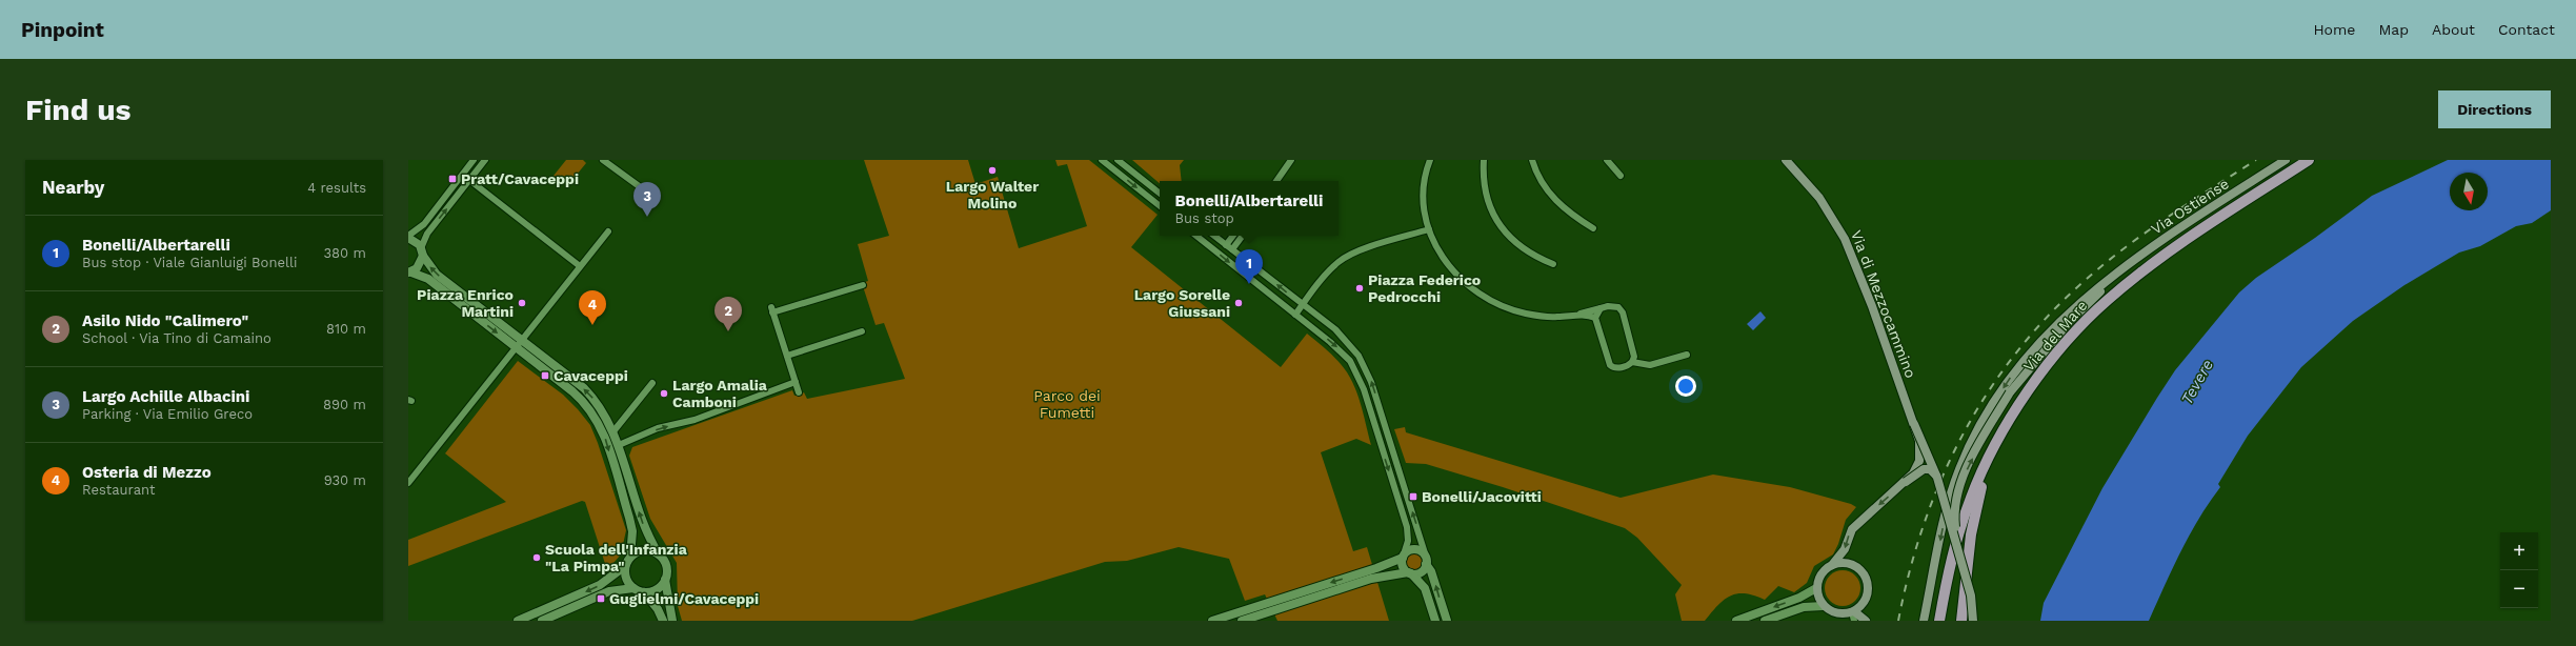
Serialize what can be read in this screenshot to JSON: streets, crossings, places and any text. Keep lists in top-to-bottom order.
{
  "streets": {
    "main road": ["Via Ostiense", "Via di Mezzocammino", "Via del Mare"]
  },
  "water": ["Tevere"],
  "parks": ["Parco dei Fumetti"],
  "places": {
    "other": [
      "Largo Walter Molino",
      "Piazza Federico Pedrocchi",
      "Piazza Enrico Martini",
      "Largo Sorelle Giussani",
      "Largo Amalia Camboni",
      "Scuola dell'Infanzia \"La Pimpa\""
    ],
    "transit": [
      "Pratt/Cavaceppi",
      "Cavaceppi",
      "Bonelli/Jacovitti",
      "Guglielmi/Cavaceppi"
    ]
  },
  "north": "bottom",
  "page": {
    "header": "Pinpoint",
    "nav": [
      "Home",
      "Map",
      "About",
      "Contact"
    ],
    "buttons": "Directions",
    "title": "Find us",
    "heading": ["Nearby", "4 results"],
    "popup": ["Bonelli/Albertarelli", "Bus stop"],
    "pins": [
      "3",
      "1",
      "4",
      "2"
    ],
    "list": [
      {
        "mark": "1",
        "name": "Bonelli/Albertarelli",
        "note": "Bus stop · Viale Gianluigi Bonelli",
        "value": "380 m"
      },
      {
        "mark": "2",
        "name": "Asilo Nido \"Calimero\"",
        "note": "School · Via Tino di Camaino",
        "value": "810 m"
      },
      {
        "mark": "3",
        "name": "Largo Achille Albacini",
        "note": "Parking · Via Emilio Greco",
        "value": "890 m"
      },
      {
        "mark": "4",
        "name": "Osteria di Mezzo",
        "note": "Restaurant",
        "value": "930 m"
      }
    ],
    "map_buttons": ["+", "−"]
  }
}
